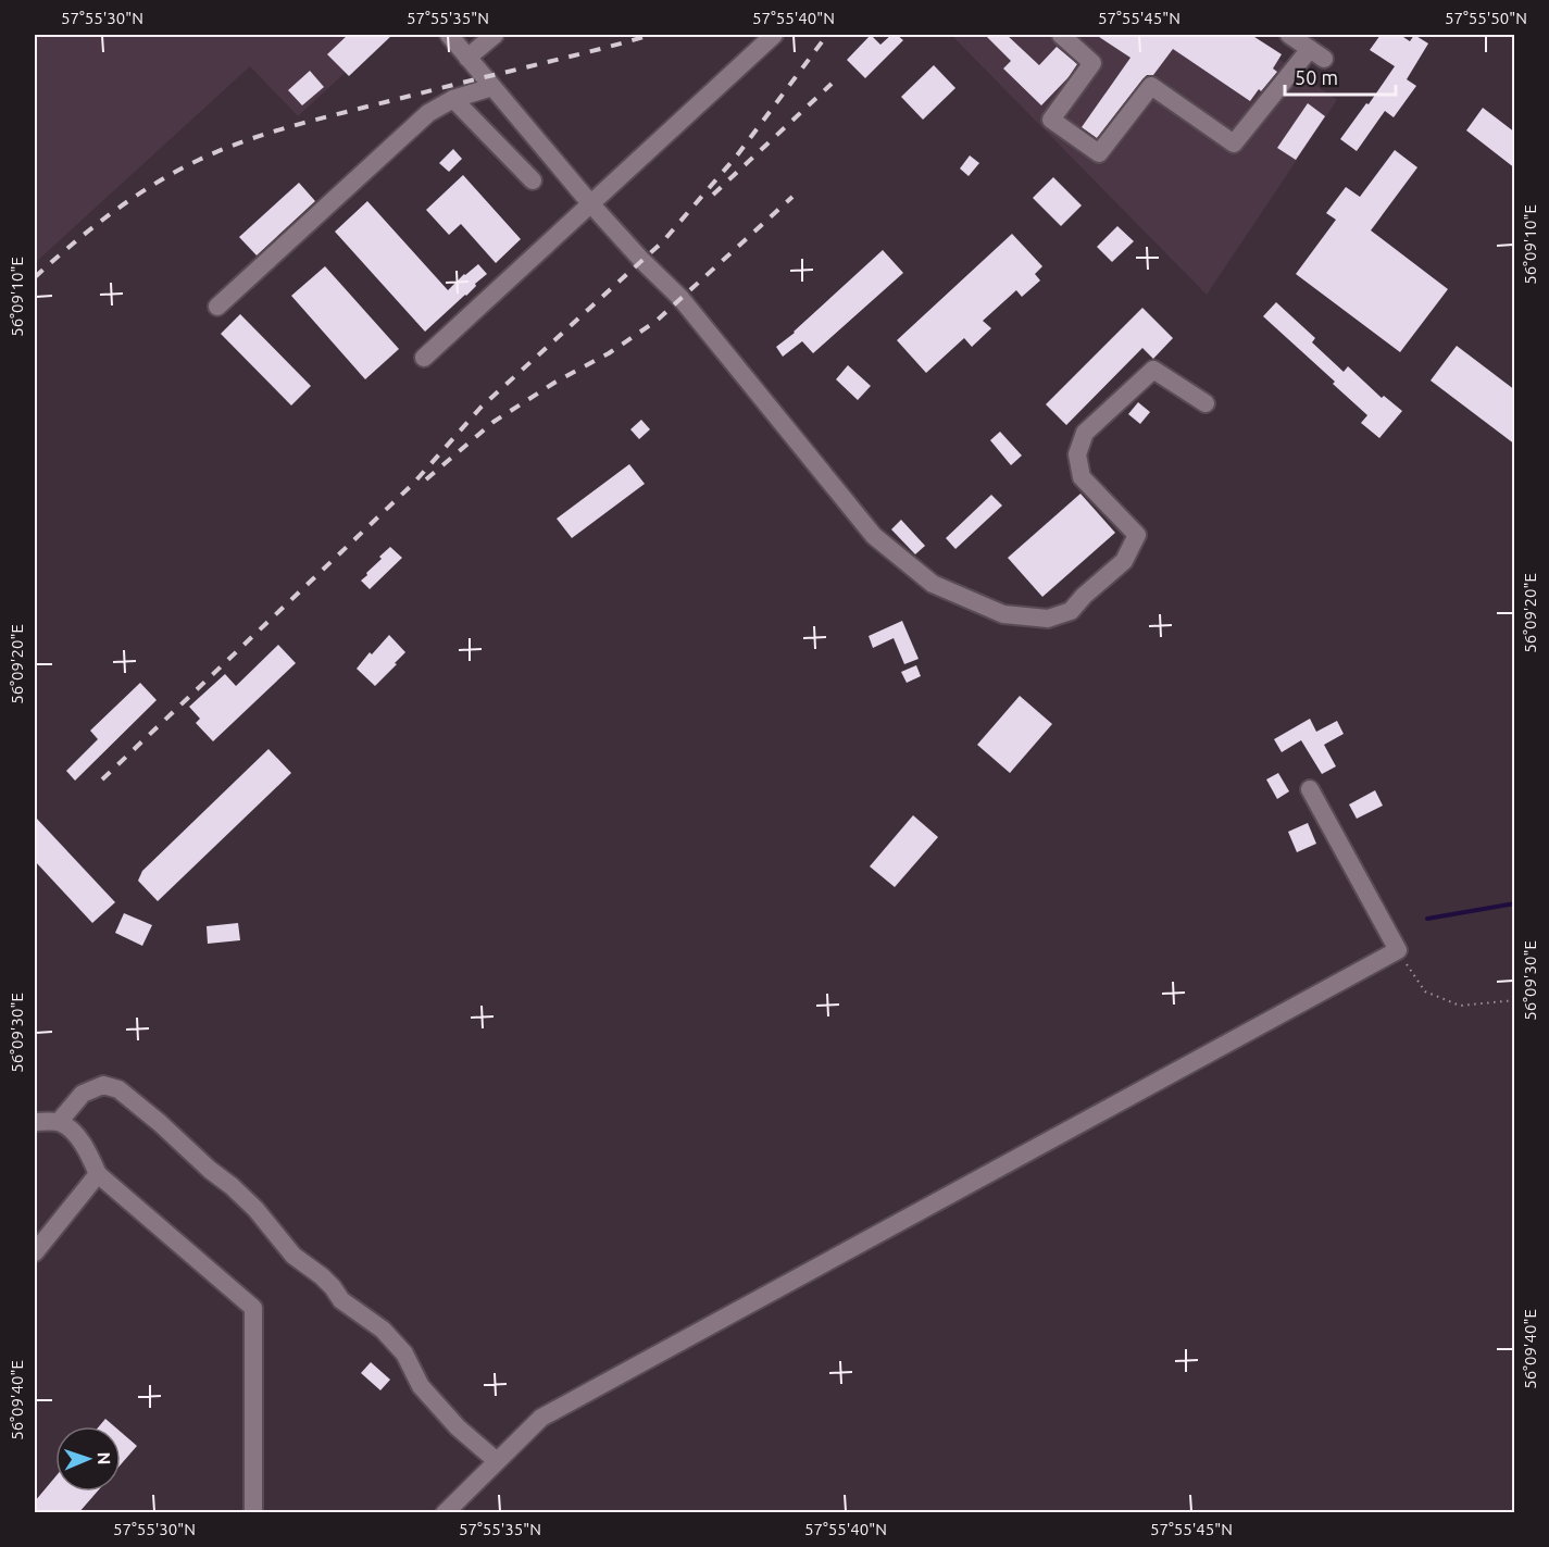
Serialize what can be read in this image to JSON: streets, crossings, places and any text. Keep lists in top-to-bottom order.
{
  "scale_bar": "50 m",
  "north": "right",
  "coordinates": [
    "57°55'30\"N",
    "57°55'35\"N",
    "57°55'40\"N",
    "57°55'45\"N",
    "57°55'50\"N",
    "56°09'10\"E",
    "56°09'20\"E",
    "56°09'30\"E",
    "56°09'40\"E"
  ]
}
